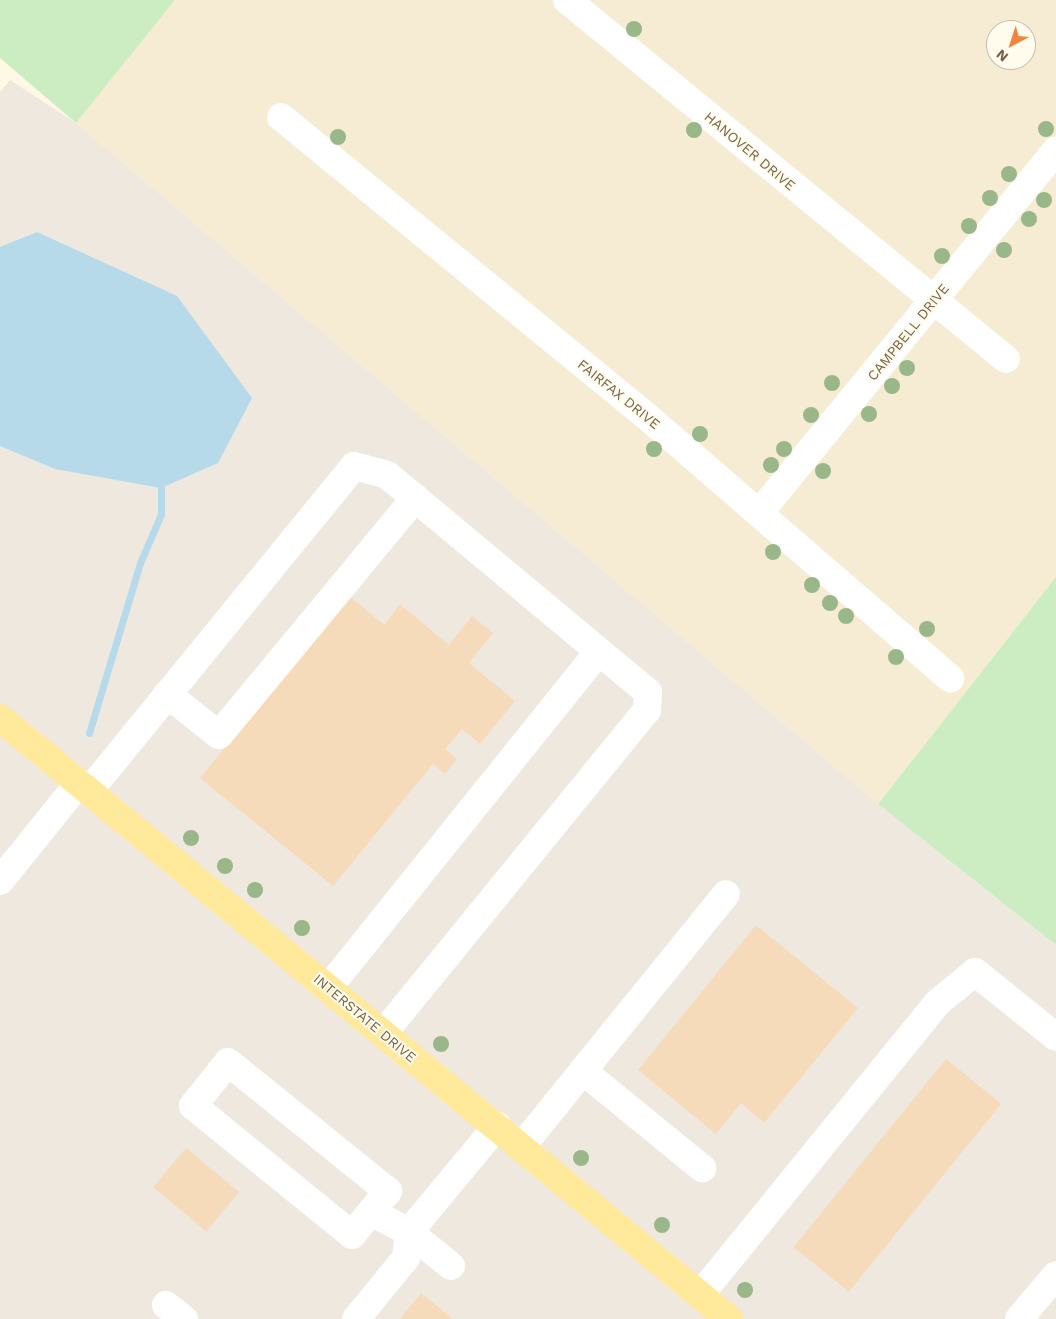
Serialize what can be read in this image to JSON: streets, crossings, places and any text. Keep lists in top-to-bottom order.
{
  "streets": {
    "main road": ["INTERSTATE DRIVE"],
    "street": ["HANOVER DRIVE", "CAMPBELL DRIVE", "FAIRFAX DRIVE"]
  },
  "crossings": [
    ["HANOVER DRIVE", "CAMPBELL DRIVE"],
    ["CAMPBELL DRIVE", "FAIRFAX DRIVE"]
  ],
  "north": "bottom left"
}
